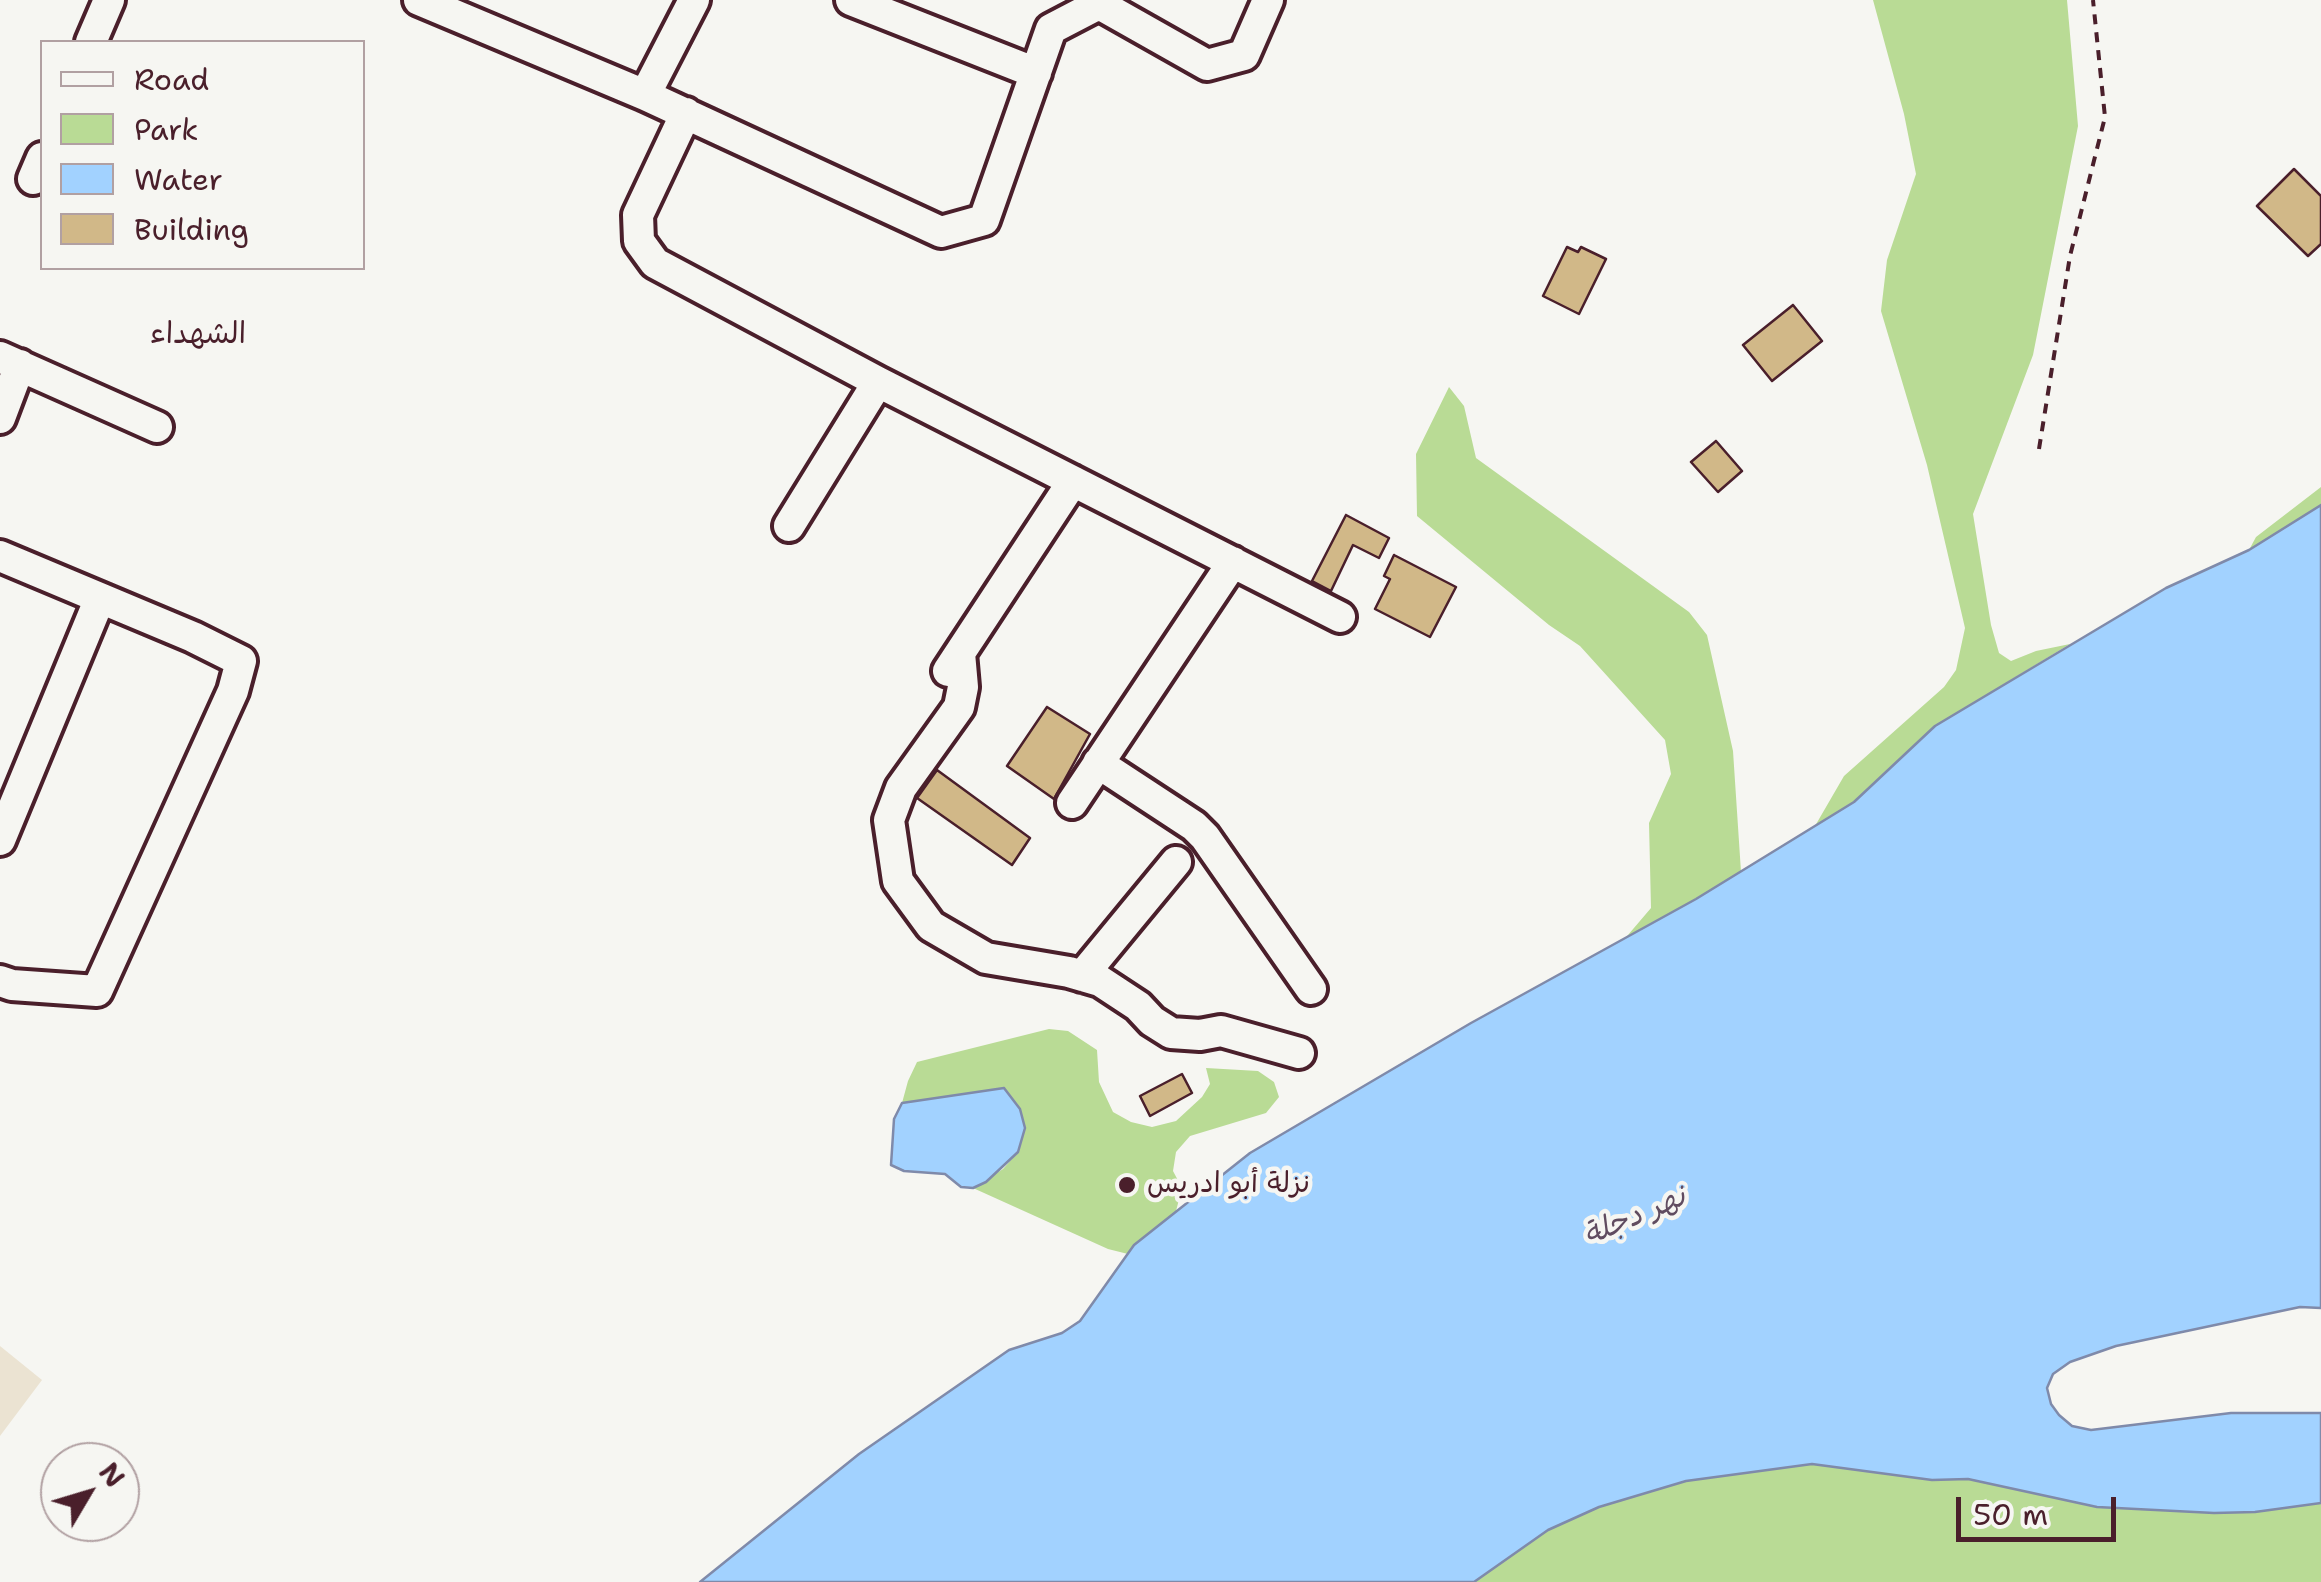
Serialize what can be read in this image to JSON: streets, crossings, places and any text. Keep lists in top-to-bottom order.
{
  "districts": ["الشهداء"],
  "water": ["نهر دجلة"],
  "places": ["نزلة أبو ادريس"],
  "legend": [
    "Road",
    "Park",
    "Water",
    "Building"
  ],
  "scale_bar": "50 m",
  "north": "top right"
}
